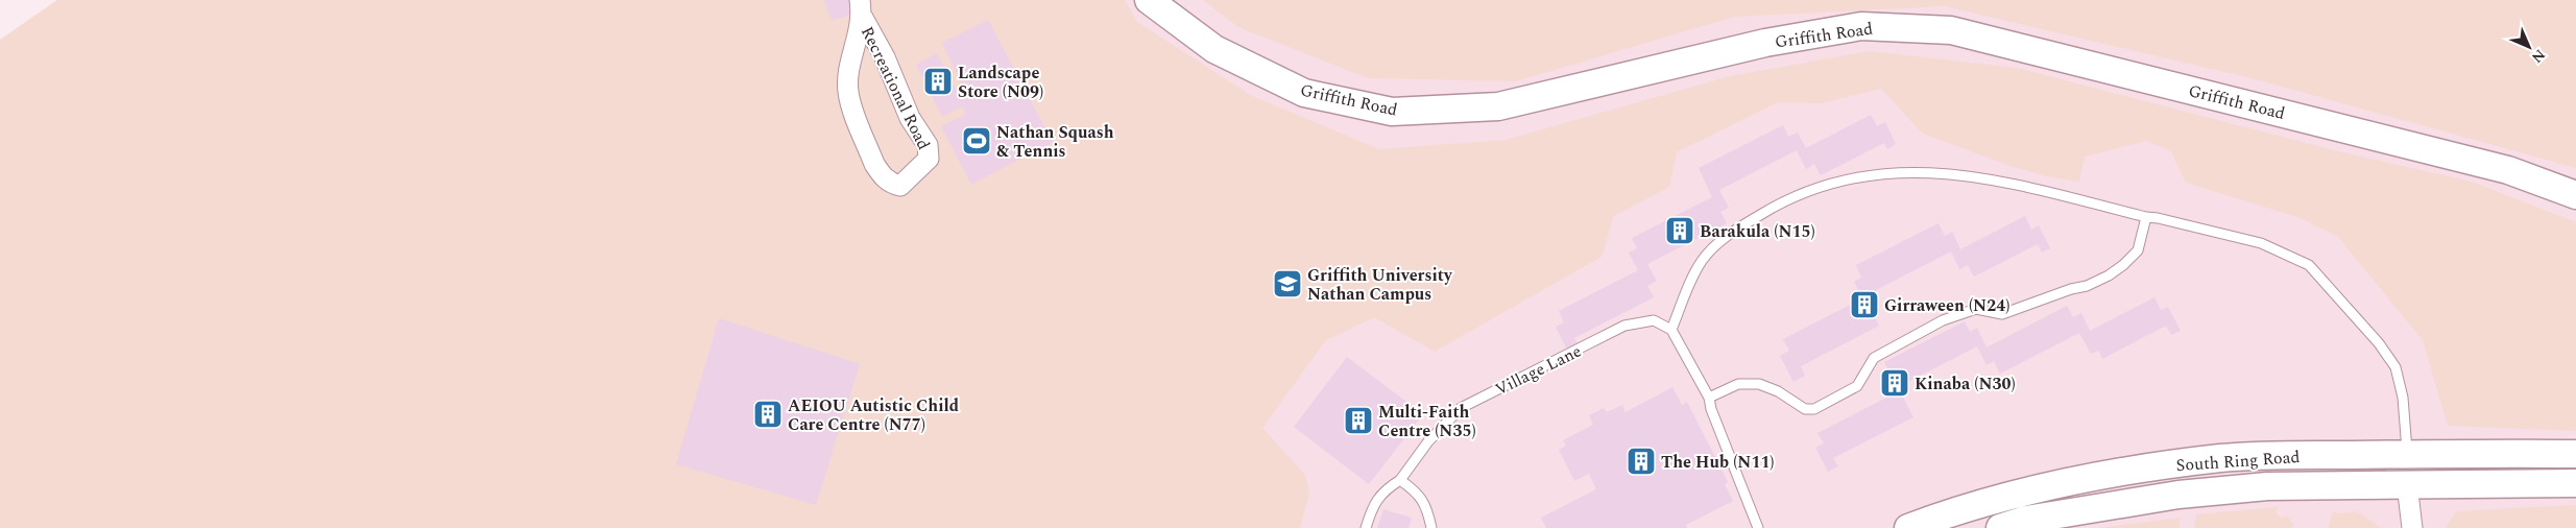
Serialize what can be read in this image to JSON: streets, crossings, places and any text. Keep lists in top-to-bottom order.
{
  "streets": {
    "street": ["Griffith Road", "Recreational Road", "South Ring Road"],
    "lane": ["Village Lane"]
  },
  "places": {
    "building": [
      "Landscape Store (N09)",
      "Barakula (N15)",
      "Girraween (N24)",
      "Kinaba (N30)",
      "AEIOU Autistic Child Care Centre (N77)",
      "Multi-Faith Centre (N35)",
      "The Hub (N11)"
    ],
    "sports": ["Nathan Squash & Tennis"],
    "school or university": ["Griffith University Nathan Campus"]
  },
  "north": "bottom right"
}
